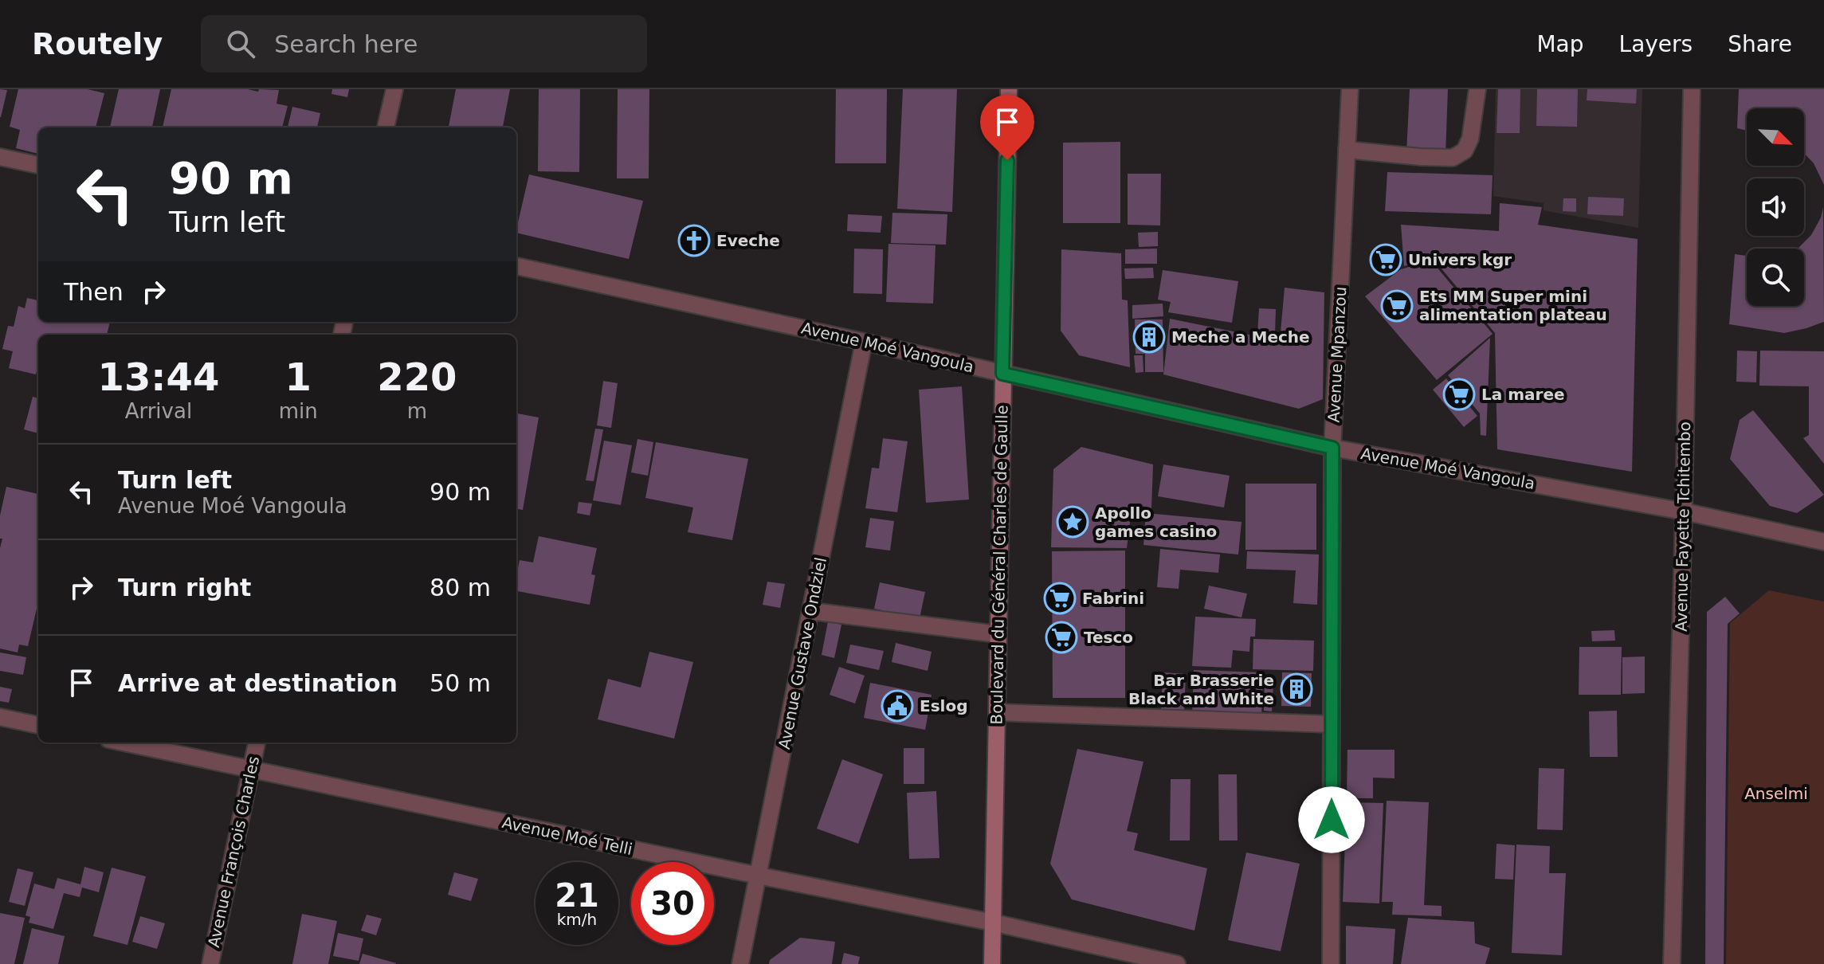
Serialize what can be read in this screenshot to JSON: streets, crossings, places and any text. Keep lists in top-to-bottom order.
{
  "streets": {
    "main road": ["Boulevard du Général Charles de Gaulle"],
    "street": [
      "Avenue Moé Vangoula",
      "Avenue Mpanzou",
      "Avenue Fayette Tchitembo",
      "Avenue Gustave Ondziel",
      "Avenue Moé Telli",
      "Avenue François Charles"
    ]
  },
  "crossings": [
    ["Avenue Moé Vangoula", "Avenue Mpanzou"],
    ["Avenue Moé Vangoula", "Avenue Fayette Tchitembo"],
    ["Avenue Moé Vangoula", "Boulevard du Général Charles de Gaulle"],
    ["Avenue Moé Vangoula", "Avenue Gustave Ondziel"],
    ["Boulevard du Général Charles de Gaulle", "Avenue Moé Telli"],
    ["Avenue Gustave Ondziel", "Avenue Moé Telli"],
    ["Avenue Moé Telli", "Avenue François Charles"]
  ],
  "parks": ["Anselmi"],
  "places": {
    "church": ["Eveche"],
    "supermarket": [
      "Univers kgr",
      "Ets MM Super mini alimentation plateau",
      "La maree",
      "Fabrini",
      "Tesco"
    ],
    "building": ["Meche a Meche", "Bar Brasserie Black and White"],
    "place": ["Apollo games casino"],
    "public building": ["Eslog"]
  },
  "north": "bottom right",
  "page": {
    "header": "Routely",
    "search": "Search here",
    "nav": ["Map", "Layers", "Share"],
    "turn": ["90 m", "Turn left"],
    "then": "Then",
    "eta": [
      "13:44",
      "Arrival",
      "1",
      "min",
      "220",
      "m"
    ],
    "list": [
      {
        "name": "Turn left",
        "note": "Avenue Moé Vangoula",
        "value": "90 m"
      },
      {
        "name": "Turn right",
        "value": "80 m"
      },
      {
        "name": "Arrive at destination",
        "value": "50 m"
      }
    ],
    "speed": "21 km/h",
    "limit": "30"
  }
}
